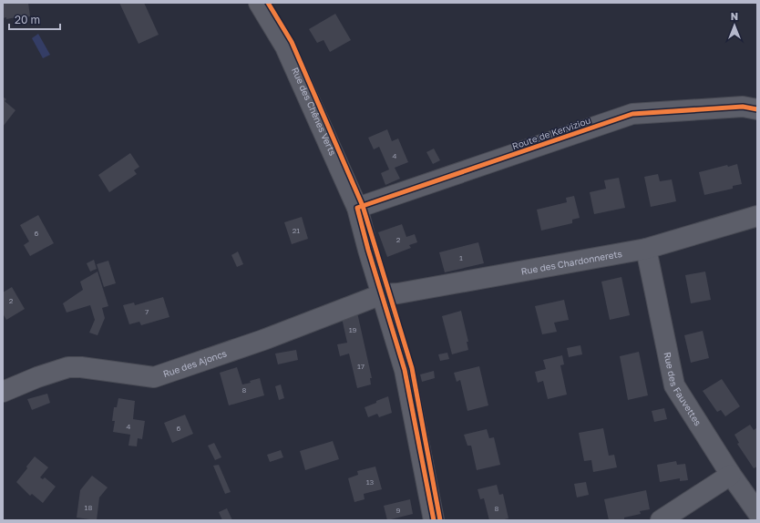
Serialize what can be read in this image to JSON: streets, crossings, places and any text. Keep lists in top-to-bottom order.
{
  "streets": {
    "street": [
      "Rue des Chênes Verts",
      "Route de Kerviziou",
      "Rue des Chardonnerets",
      "Rue des Ajoncs",
      "Rue des Fauvettes"
    ]
  },
  "crossings": [
    ["Rue des Chênes Verts", "Route de Kerviziou"],
    ["Rue des Chênes Verts", "Rue des Chardonnerets"],
    ["Rue des Chênes Verts", "Rue des Ajoncs"],
    ["Rue des Chardonnerets", "Rue des Ajoncs"],
    ["Rue des Chardonnerets", "Rue des Fauvettes"]
  ],
  "house_numbers": [
    "4",
    "21",
    "6",
    "2",
    "1",
    "2",
    "7",
    "19",
    "17",
    "8",
    "4",
    "6",
    "13",
    "18",
    "8",
    "9"
  ],
  "scale_bar": "20 m",
  "north": "top"
}
